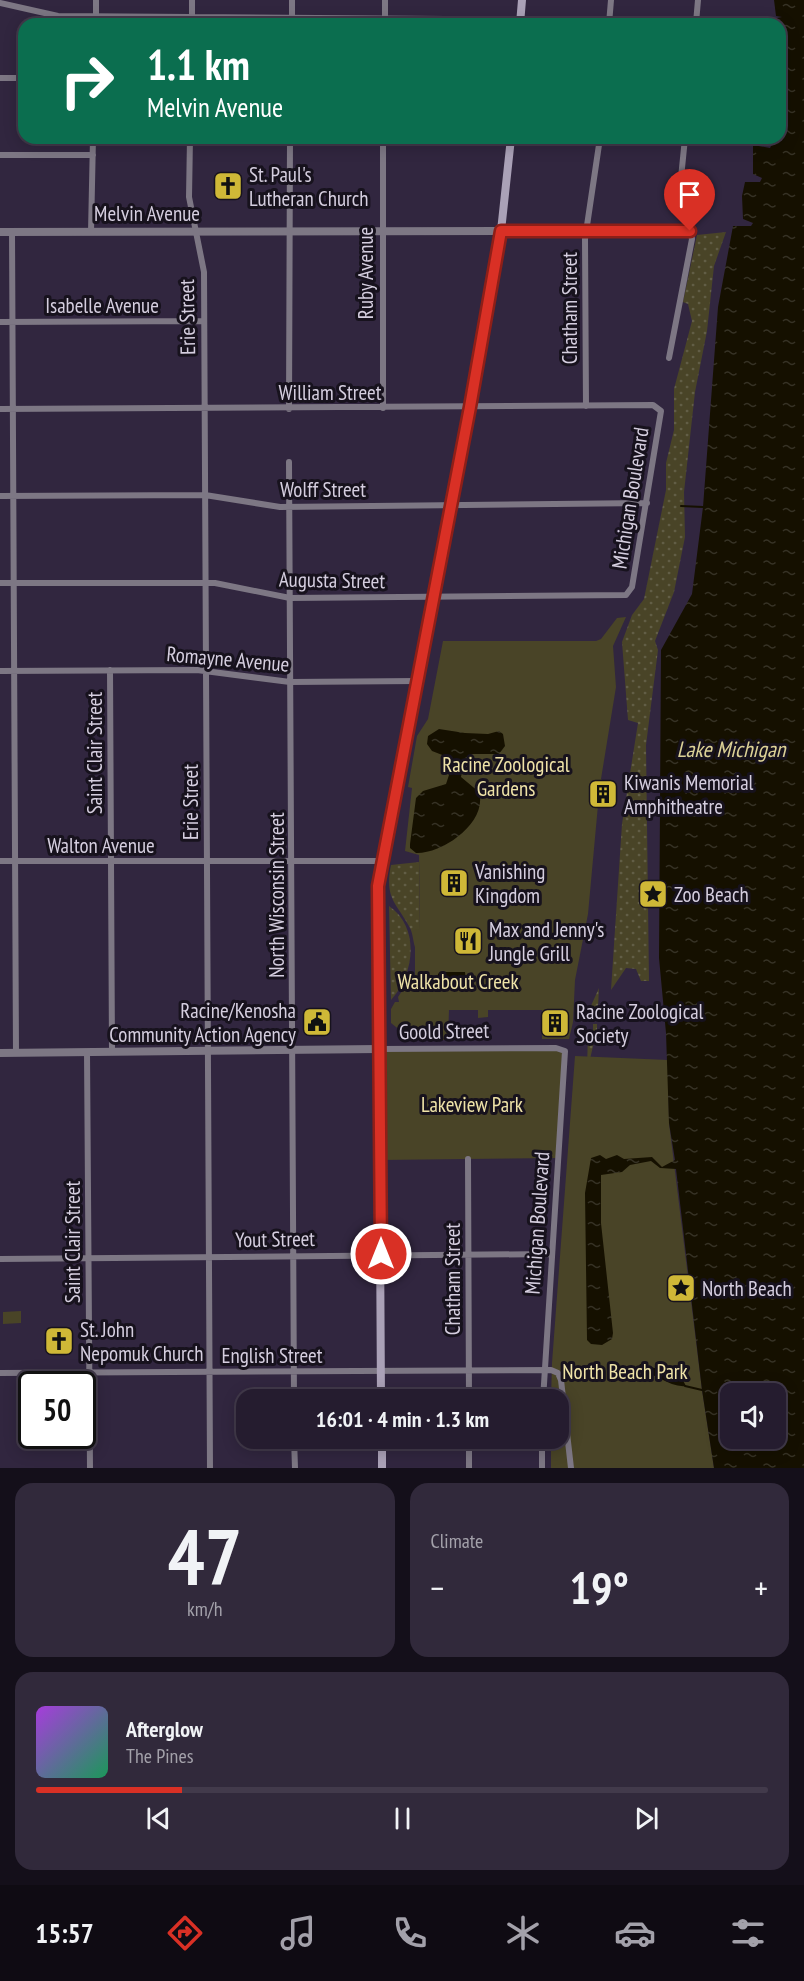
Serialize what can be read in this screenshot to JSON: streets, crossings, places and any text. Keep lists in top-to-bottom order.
{
  "streets": {
    "street": [
      "Melvin Avenue",
      "Ruby Avenue",
      "Isabelle Avenue",
      "Chatham Street",
      "Erie Street",
      "William Street",
      "Wolff Street",
      "Michigan Boulevard",
      "Augusta Street",
      "Romayne Avenue",
      "Saint Clair Street",
      "Walton Avenue",
      "North Wisconsin Street",
      "Goold Street",
      "Yout Street",
      "English Street"
    ]
  },
  "crossings": [
    ["Melvin Avenue", "Ruby Avenue"],
    ["Melvin Avenue", "Chatham Street"],
    ["Melvin Avenue", "Erie Street"],
    ["Ruby Avenue", "William Street"],
    ["Isabelle Avenue", "Erie Street"],
    ["Chatham Street", "William Street"],
    ["Chatham Street", "Yout Street"],
    ["Chatham Street", "English Street"],
    ["Erie Street", "William Street"],
    ["Erie Street", "Wolff Street"],
    ["Erie Street", "Augusta Street"],
    ["Erie Street", "Romayne Avenue"],
    ["Erie Street", "Walton Avenue"],
    ["Erie Street", "Goold Street"],
    ["Erie Street", "Yout Street"],
    ["Erie Street", "English Street"],
    ["William Street", "Michigan Boulevard"],
    ["Wolff Street", "Michigan Boulevard"],
    ["Wolff Street", "North Wisconsin Street"],
    ["Michigan Boulevard", "Augusta Street"],
    ["Michigan Boulevard", "Goold Street"],
    ["Michigan Boulevard", "Yout Street"],
    ["Michigan Boulevard", "English Street"],
    ["Augusta Street", "North Wisconsin Street"],
    ["Romayne Avenue", "Saint Clair Street"],
    ["Romayne Avenue", "North Wisconsin Street"],
    ["Saint Clair Street", "Walton Avenue"],
    ["Saint Clair Street", "Goold Street"],
    ["Saint Clair Street", "Yout Street"],
    ["Walton Avenue", "North Wisconsin Street"],
    ["North Wisconsin Street", "Goold Street"],
    ["North Wisconsin Street", "Yout Street"],
    ["North Wisconsin Street", "English Street"]
  ],
  "water": ["Lake Michigan"],
  "parks": [
    "Racine Zoological Gardens",
    "Walkabout Creek",
    "Lakeview Park",
    "North Beach Park"
  ],
  "places": {
    "church": ["St. Paul's Lutheran Church", "St. John Nepomuk Church"],
    "building": ["Kiwanis Memorial Amphitheatre", "Vanishing Kingdom", "Racine Zoological Society"],
    "place": ["Zoo Beach", "North Beach"],
    "restaurant": ["Max and Jenny's Jungle Grill"],
    "public building": ["Racine/Kenosha Community Action Agency"]
  },
  "page": {
    "turn": ["1.1 km", "Melvin Avenue"],
    "limit": "50",
    "trip": "16:01 · 4 min · 1.3 km",
    "tile": [
      ["47", "km/h"],
      "Climate"
    ],
    "heat": ["−", "19°", "+"],
    "song": ["Afterglow", "The Pines"],
    "tabs": "15:57"
  }
}
